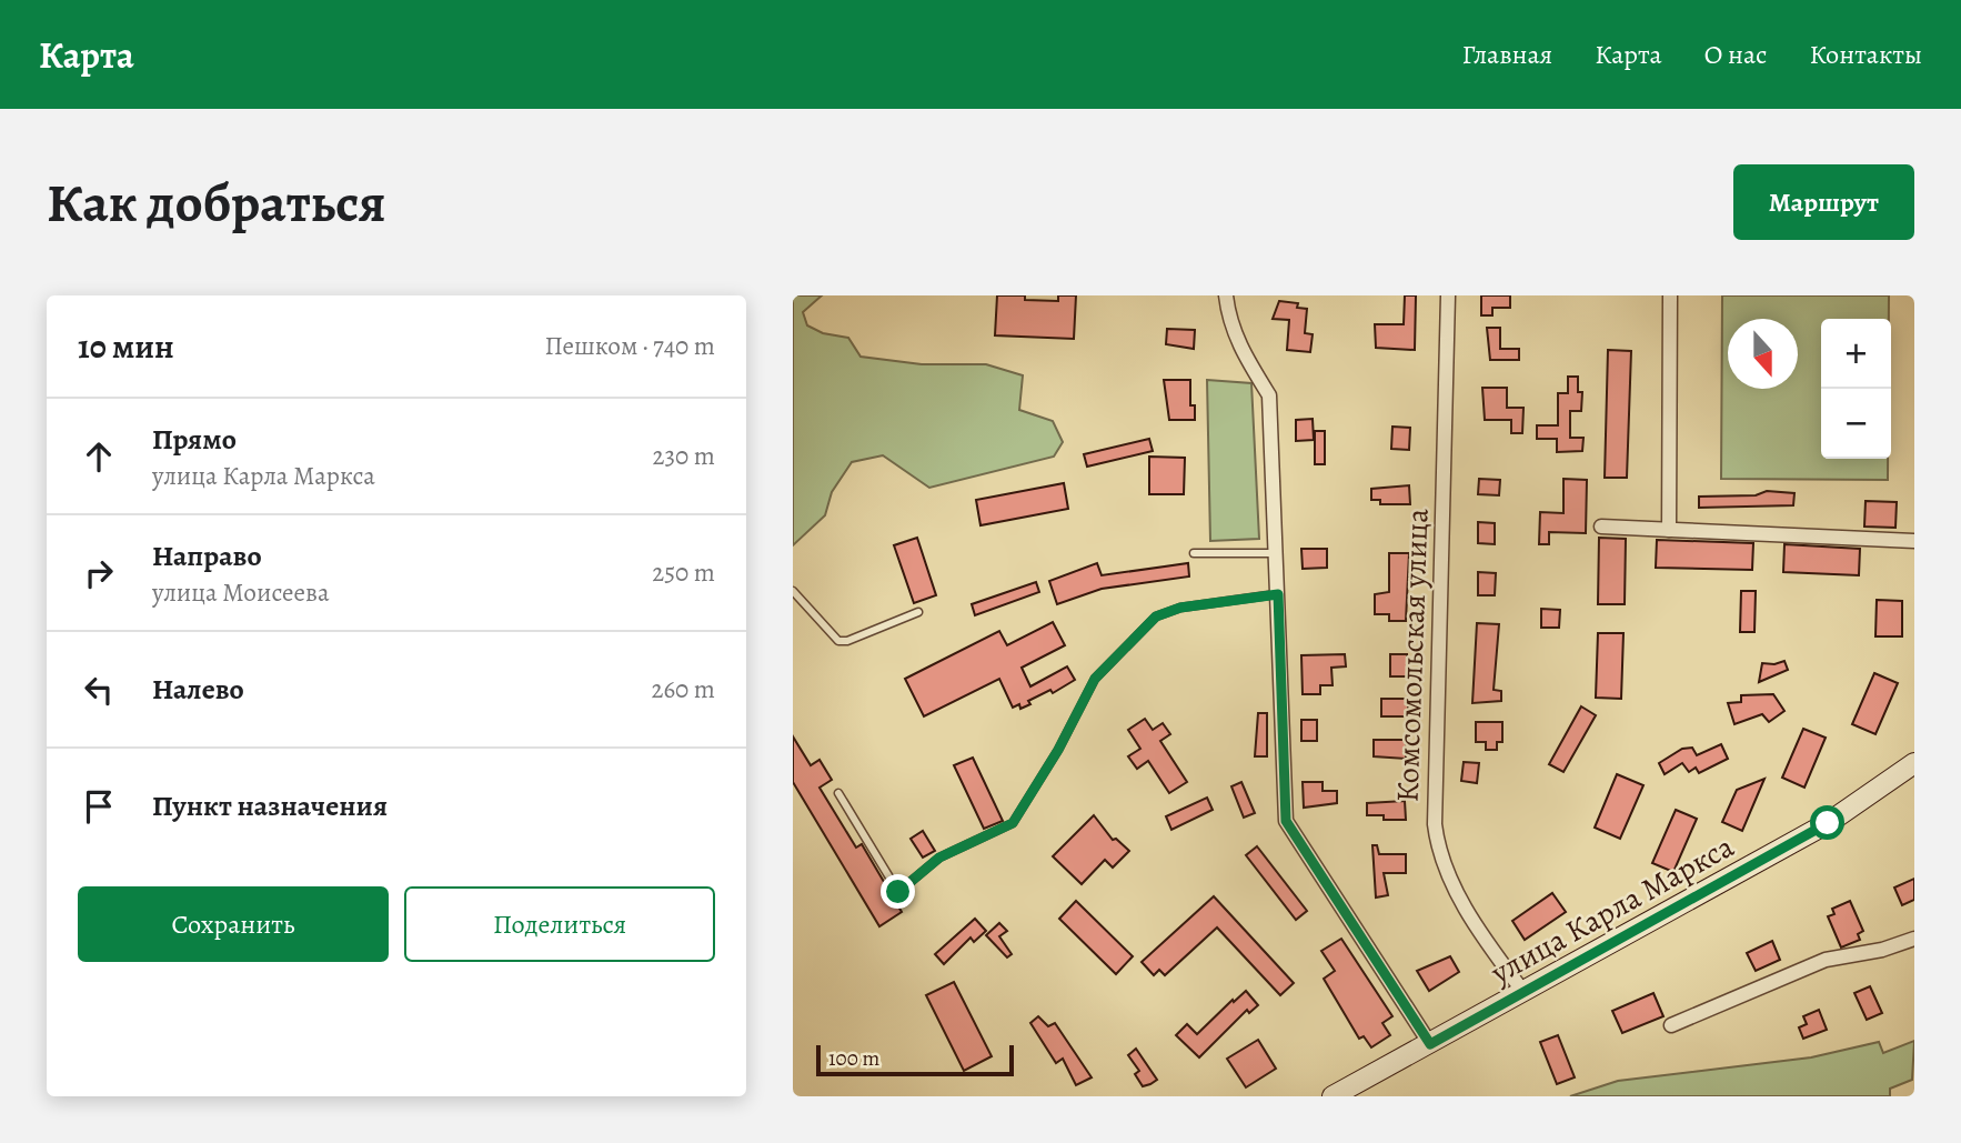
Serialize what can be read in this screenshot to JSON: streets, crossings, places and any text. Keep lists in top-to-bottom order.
{
  "streets": {
    "street": ["Комсомольская улица", "улица Карла Маркса"]
  },
  "crossings": [
    ["Комсомольская улица", "улица Карла Маркса"]
  ],
  "scale_bar": "100 m",
  "north": "bottom",
  "page": {
    "header": "Карта",
    "nav": [
      "Главная",
      "Карта",
      "О нас",
      "Контакты"
    ],
    "buttons": [
      "Маршрут",
      ["Сохранить", "Поделиться"]
    ],
    "title": "Как добраться",
    "heading": ["10 мин", "Пешком · 740 m"],
    "map_buttons": ["+", "−"],
    "list": [
      ["Прямо", "улица Карла Маркса", "230 m"],
      ["Направо", "улица Моисеева", "250 m"],
      ["Налево", "260 m"],
      "Пункт назначения"
    ],
    "scale": "100 m"
  }
}
